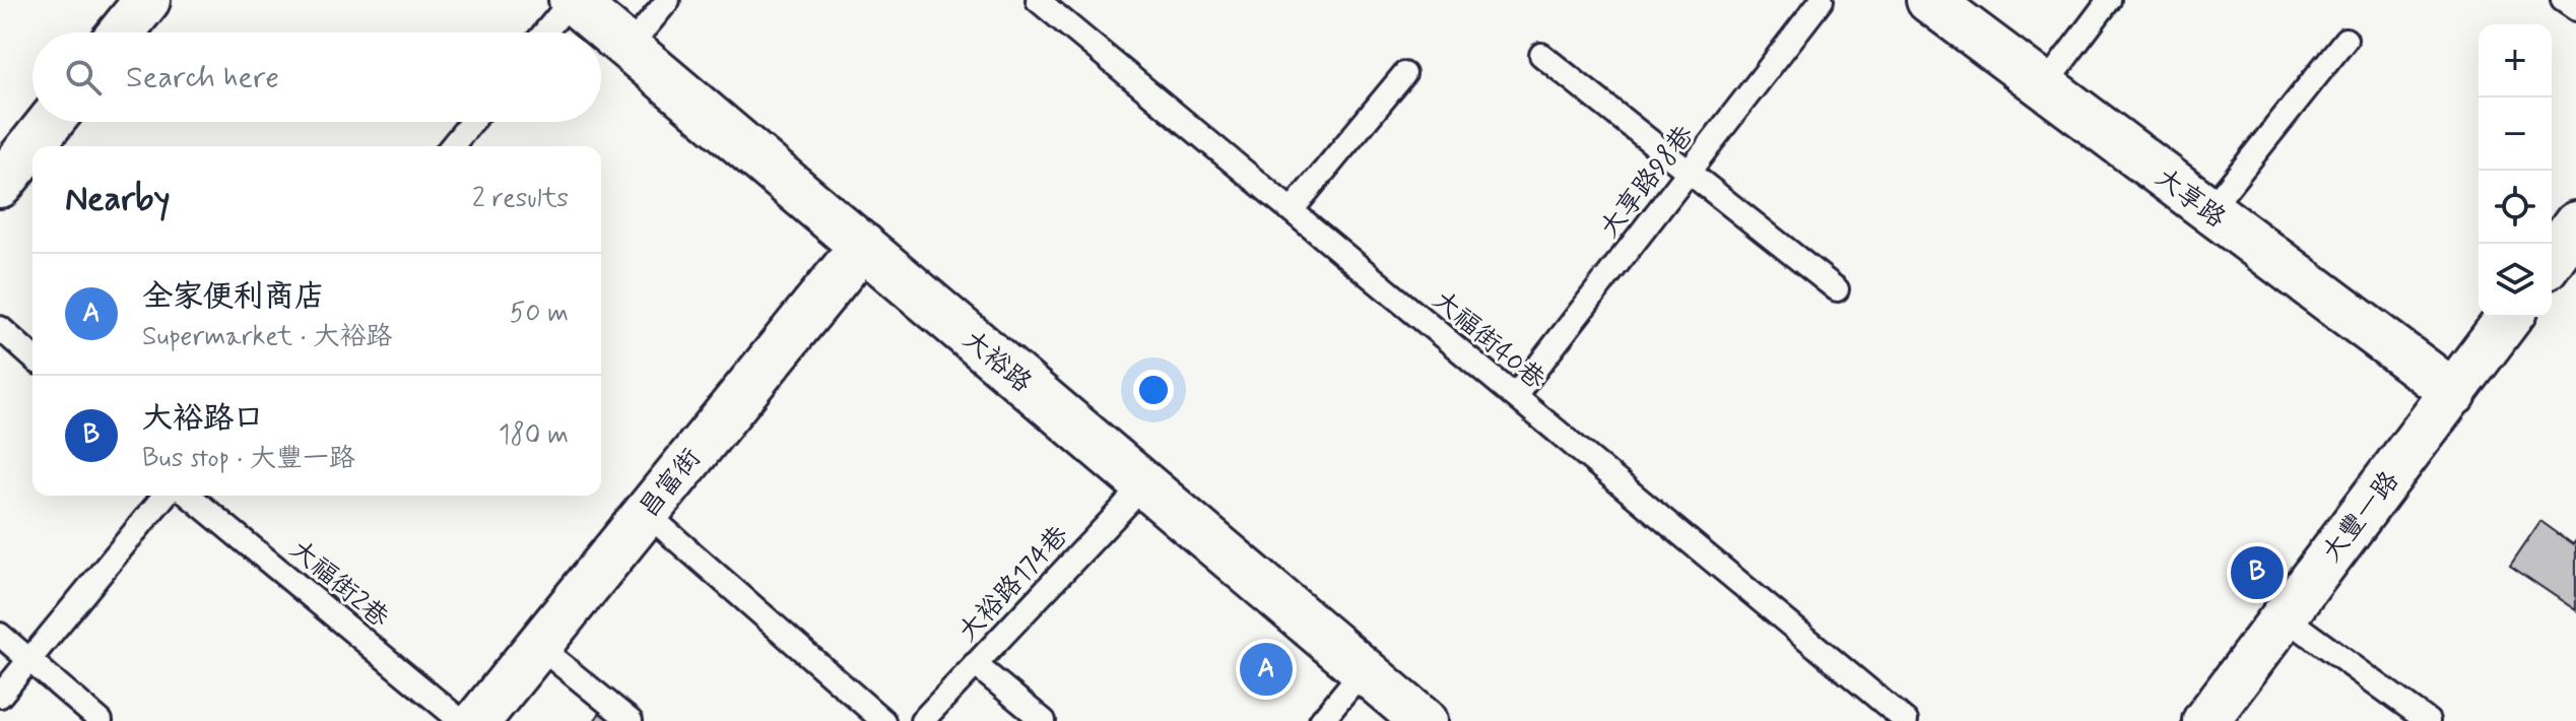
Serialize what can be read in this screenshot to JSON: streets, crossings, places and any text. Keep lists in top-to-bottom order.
{
  "streets": {
    "street": [
      "大享路",
      "大裕路",
      "昌富街",
      "大豐一路"
    ],
    "lane": [
      "大享路98巷",
      "大福街40巷",
      "大福街2巷",
      "大裕路174巷"
    ]
  },
  "crossings": [
    ["大享路98巷", "大福街40巷"],
    ["大享路", "大豐一路"],
    ["大裕路", "昌富街"],
    ["大裕路", "大裕路174巷"]
  ],
  "page": {
    "map_buttons": ["+", "−"],
    "search": "Search here",
    "heading": ["Nearby", "2 results"],
    "list": [
      {
        "mark": "A",
        "name": "全家便利商店",
        "note": "Supermarket · 大裕路",
        "value": "50 m"
      },
      {
        "mark": "B",
        "name": "大裕路口",
        "note": "Bus stop · 大豐一路",
        "value": "180 m"
      }
    ],
    "pins": ["B", "A"]
  }
}
